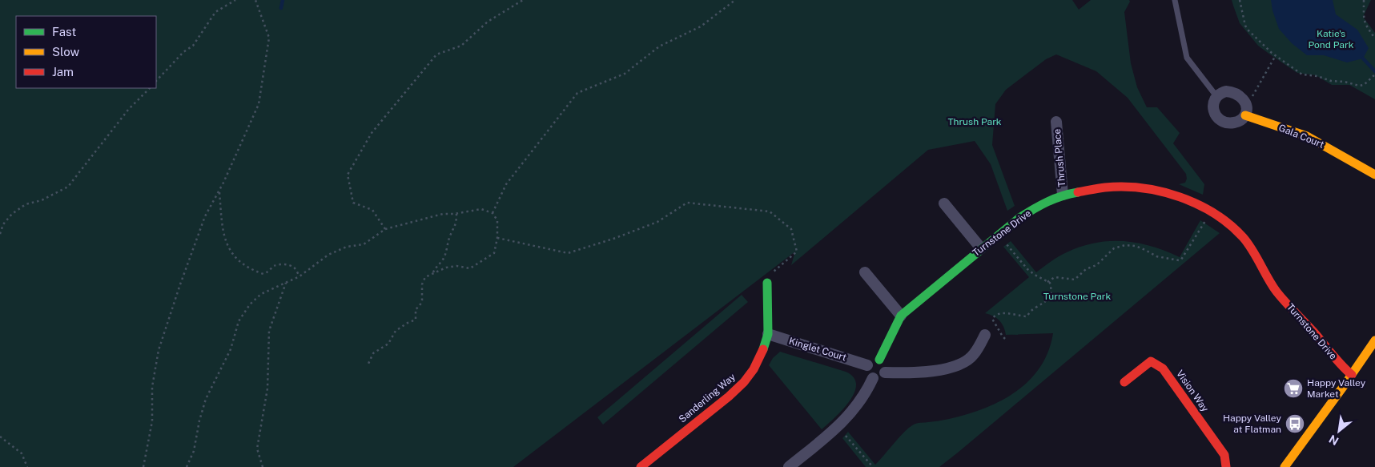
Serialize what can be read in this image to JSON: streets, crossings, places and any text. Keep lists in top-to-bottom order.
{
  "streets": {
    "street": [
      "Gala Court",
      "Thrush Place",
      "Turnstone Drive",
      "Kinglet Court",
      "Vision Way",
      "Sanderling Way"
    ]
  },
  "crossings": [
    ["Thrush Place", "Turnstone Drive"],
    ["Turnstone Drive", "Kinglet Court"],
    ["Kinglet Court", "Sanderling Way"]
  ],
  "parks": ["Katie's Pond Park", "Thrush Park", "Turnstone Park"],
  "places": {
    "supermarket": ["Happy Valley Market"],
    "bus stop": ["Happy Valley at Flatman"]
  },
  "legend": ["Fast", "Slow", "Jam"],
  "north": "bottom left"
}
